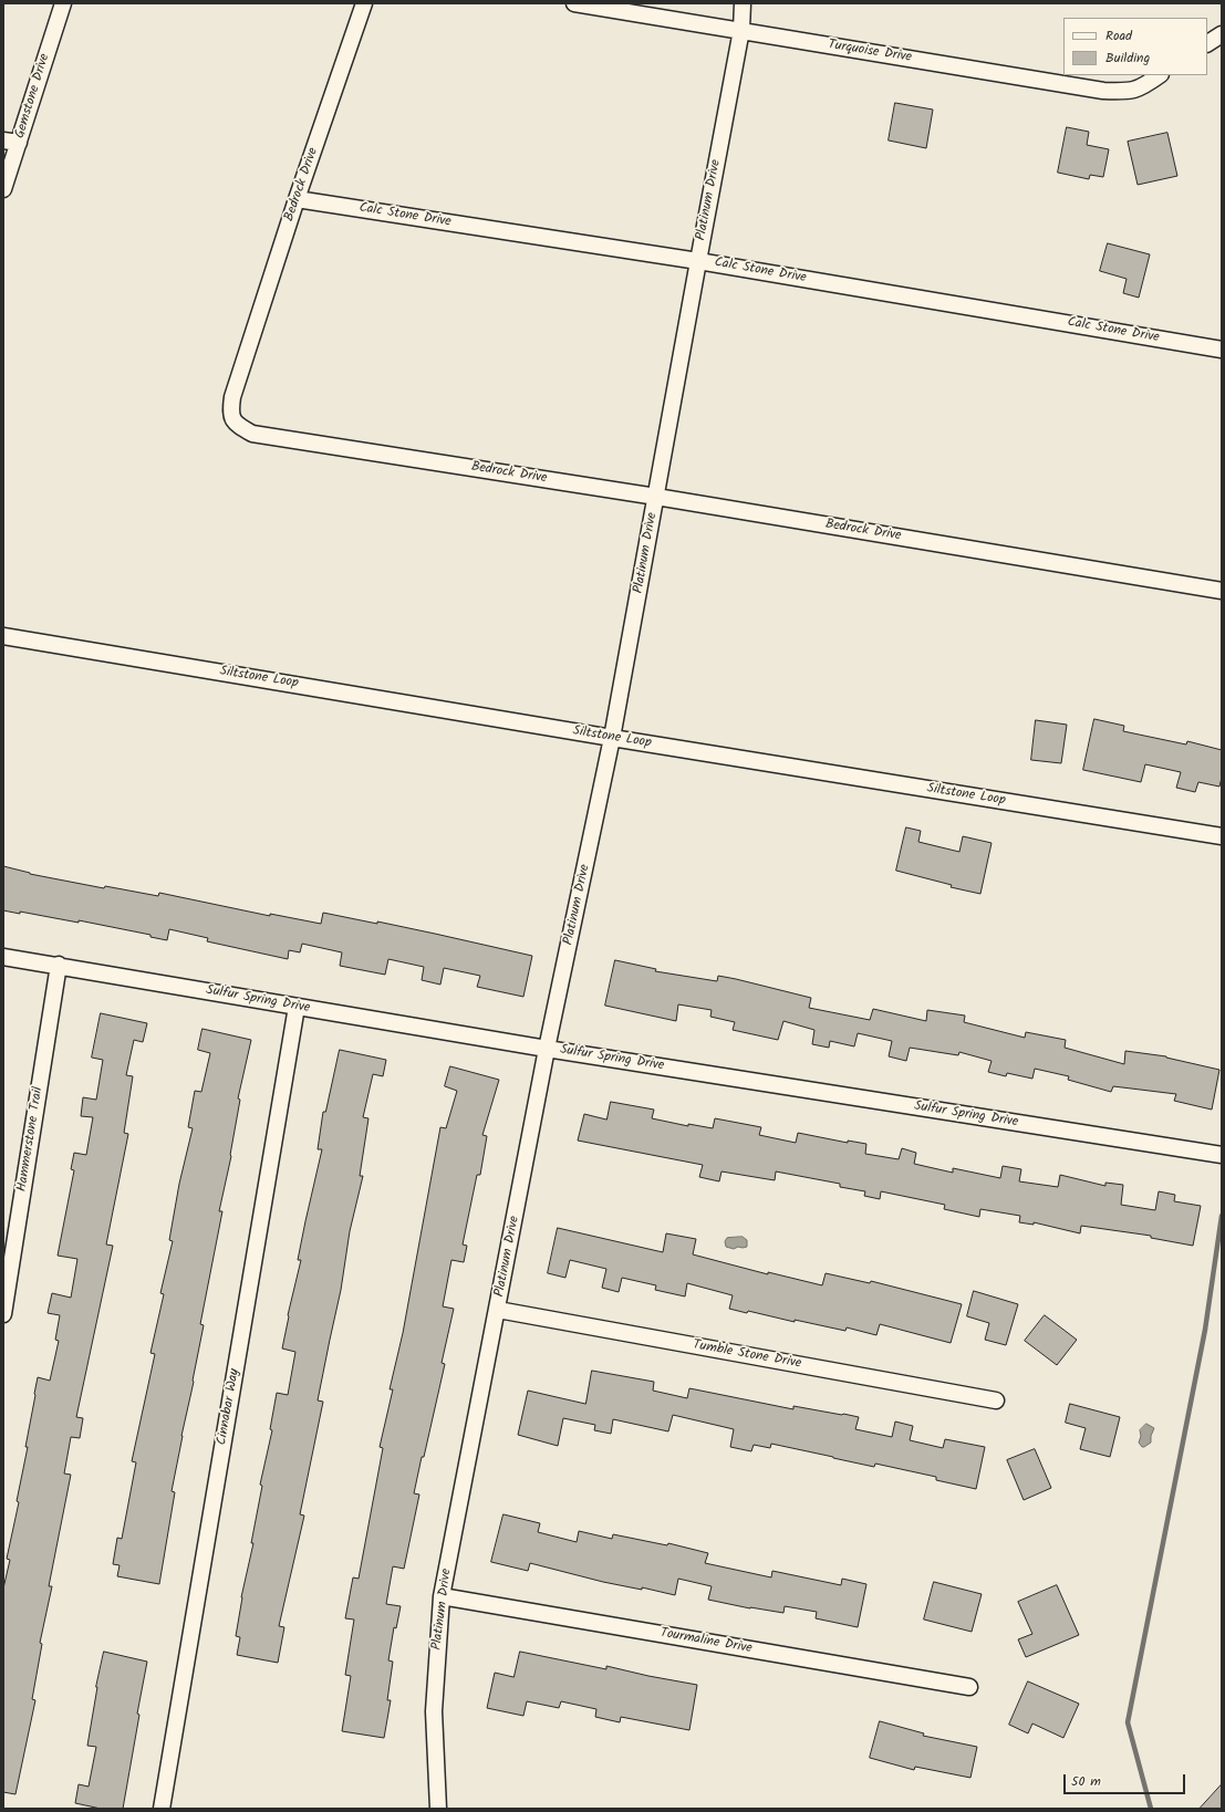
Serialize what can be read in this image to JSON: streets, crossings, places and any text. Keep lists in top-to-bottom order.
{
  "streets": {
    "street": [
      "Turquoise Drive",
      "Gemstone Drive",
      "Bedrock Drive",
      "Platinum Drive",
      "Calc Stone Drive",
      "Siltstone Loop",
      "Sulfur Spring Drive",
      "Hammerstone Trail",
      "Tumble Stone Drive",
      "Cinnabar Way",
      "Tourmaline Drive"
    ]
  },
  "crossings": [
    ["Turquoise Drive", "Platinum Drive"],
    ["Bedrock Drive", "Platinum Drive"],
    ["Bedrock Drive", "Calc Stone Drive"],
    ["Platinum Drive", "Calc Stone Drive"],
    ["Platinum Drive", "Siltstone Loop"],
    ["Platinum Drive", "Sulfur Spring Drive"],
    ["Platinum Drive", "Tumble Stone Drive"],
    ["Platinum Drive", "Tourmaline Drive"],
    ["Sulfur Spring Drive", "Hammerstone Trail"],
    ["Sulfur Spring Drive", "Cinnabar Way"]
  ],
  "legend": ["Road", "Building"],
  "scale_bar": "50 m"
}
